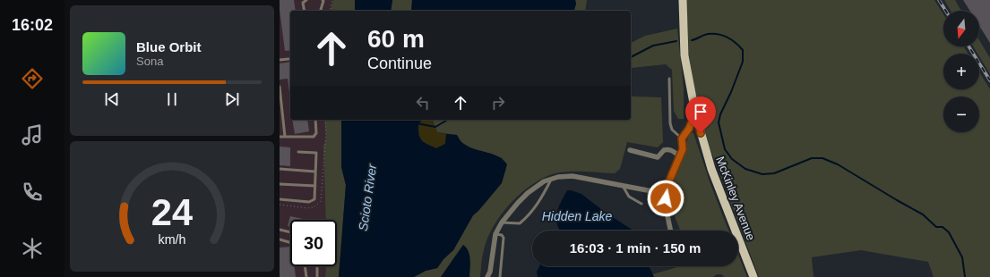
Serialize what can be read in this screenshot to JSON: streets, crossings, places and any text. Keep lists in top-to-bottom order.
{
  "streets": {
    "main road": ["McKinley Avenue"]
  },
  "water": ["Scioto River", "Hidden Lake"],
  "north": "bottom",
  "page": {
    "tabs": "16:02",
    "map_buttons": ["+", "−"],
    "turn": ["60 m", "Continue"],
    "song": ["Blue Orbit", "Sona"],
    "limit": "30",
    "trip": "16:03 · 1 min · 150 m",
    "gauge": ["24", "km/h"]
  }
}
